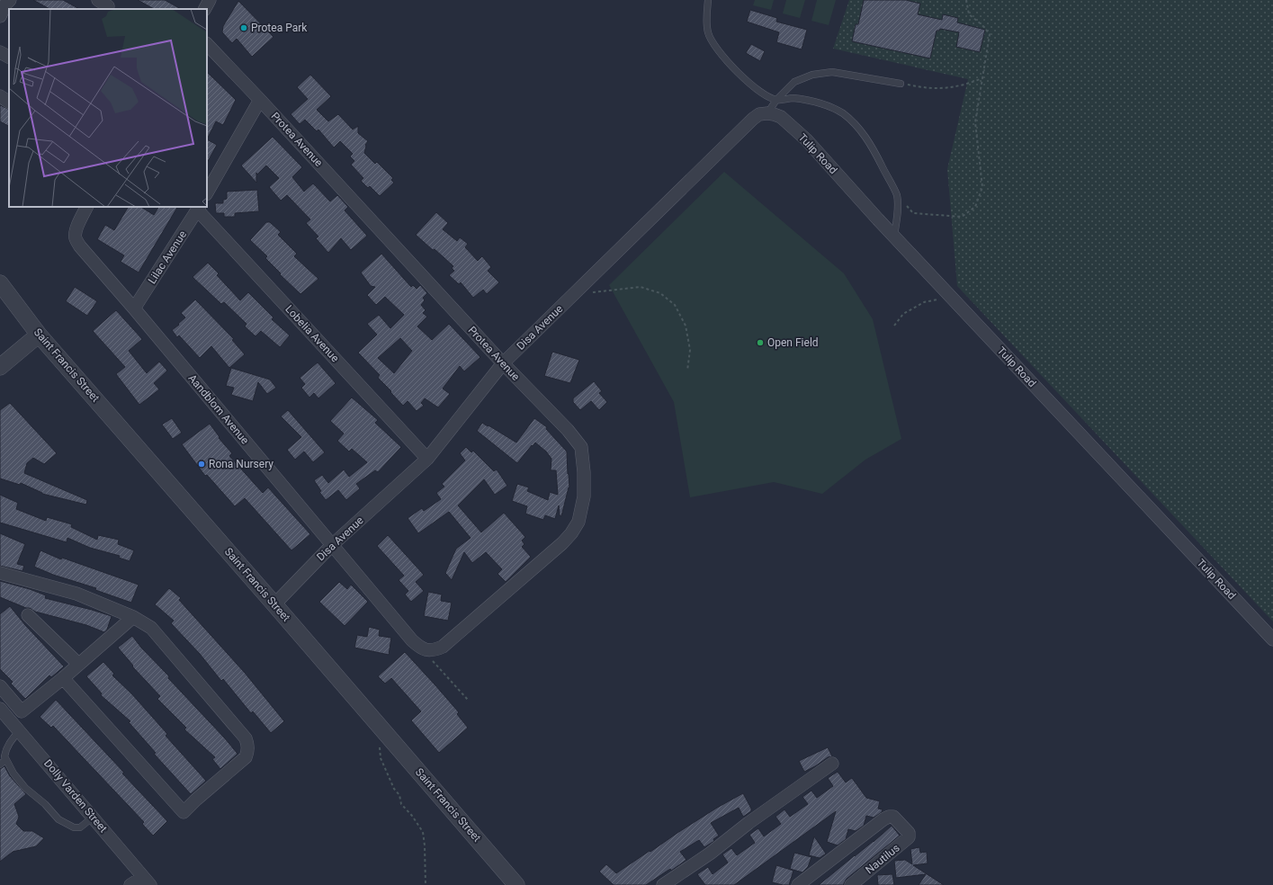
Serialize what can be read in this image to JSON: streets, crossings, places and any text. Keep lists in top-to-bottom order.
{
  "streets": {
    "street": [
      "Protea Avenue",
      "Tulip Road",
      "Lilac Avenue",
      "Disa Avenue",
      "Lobelia Avenue",
      "Saint Francis Street",
      "Aandblom Avenue",
      "Dolly Varden Street",
      "Nautilus"
    ]
  },
  "crossings": [
    ["Protea Avenue", "Disa Avenue"],
    ["Protea Avenue", "Aandblom Avenue"],
    ["Tulip Road", "Disa Avenue"],
    ["Lilac Avenue", "Lobelia Avenue"],
    ["Lilac Avenue", "Aandblom Avenue"],
    ["Disa Avenue", "Lobelia Avenue"],
    ["Disa Avenue", "Saint Francis Street"],
    ["Disa Avenue", "Aandblom Avenue"]
  ],
  "places": ["Protea Park", "Open Field", "Rona Nursery"]
}
